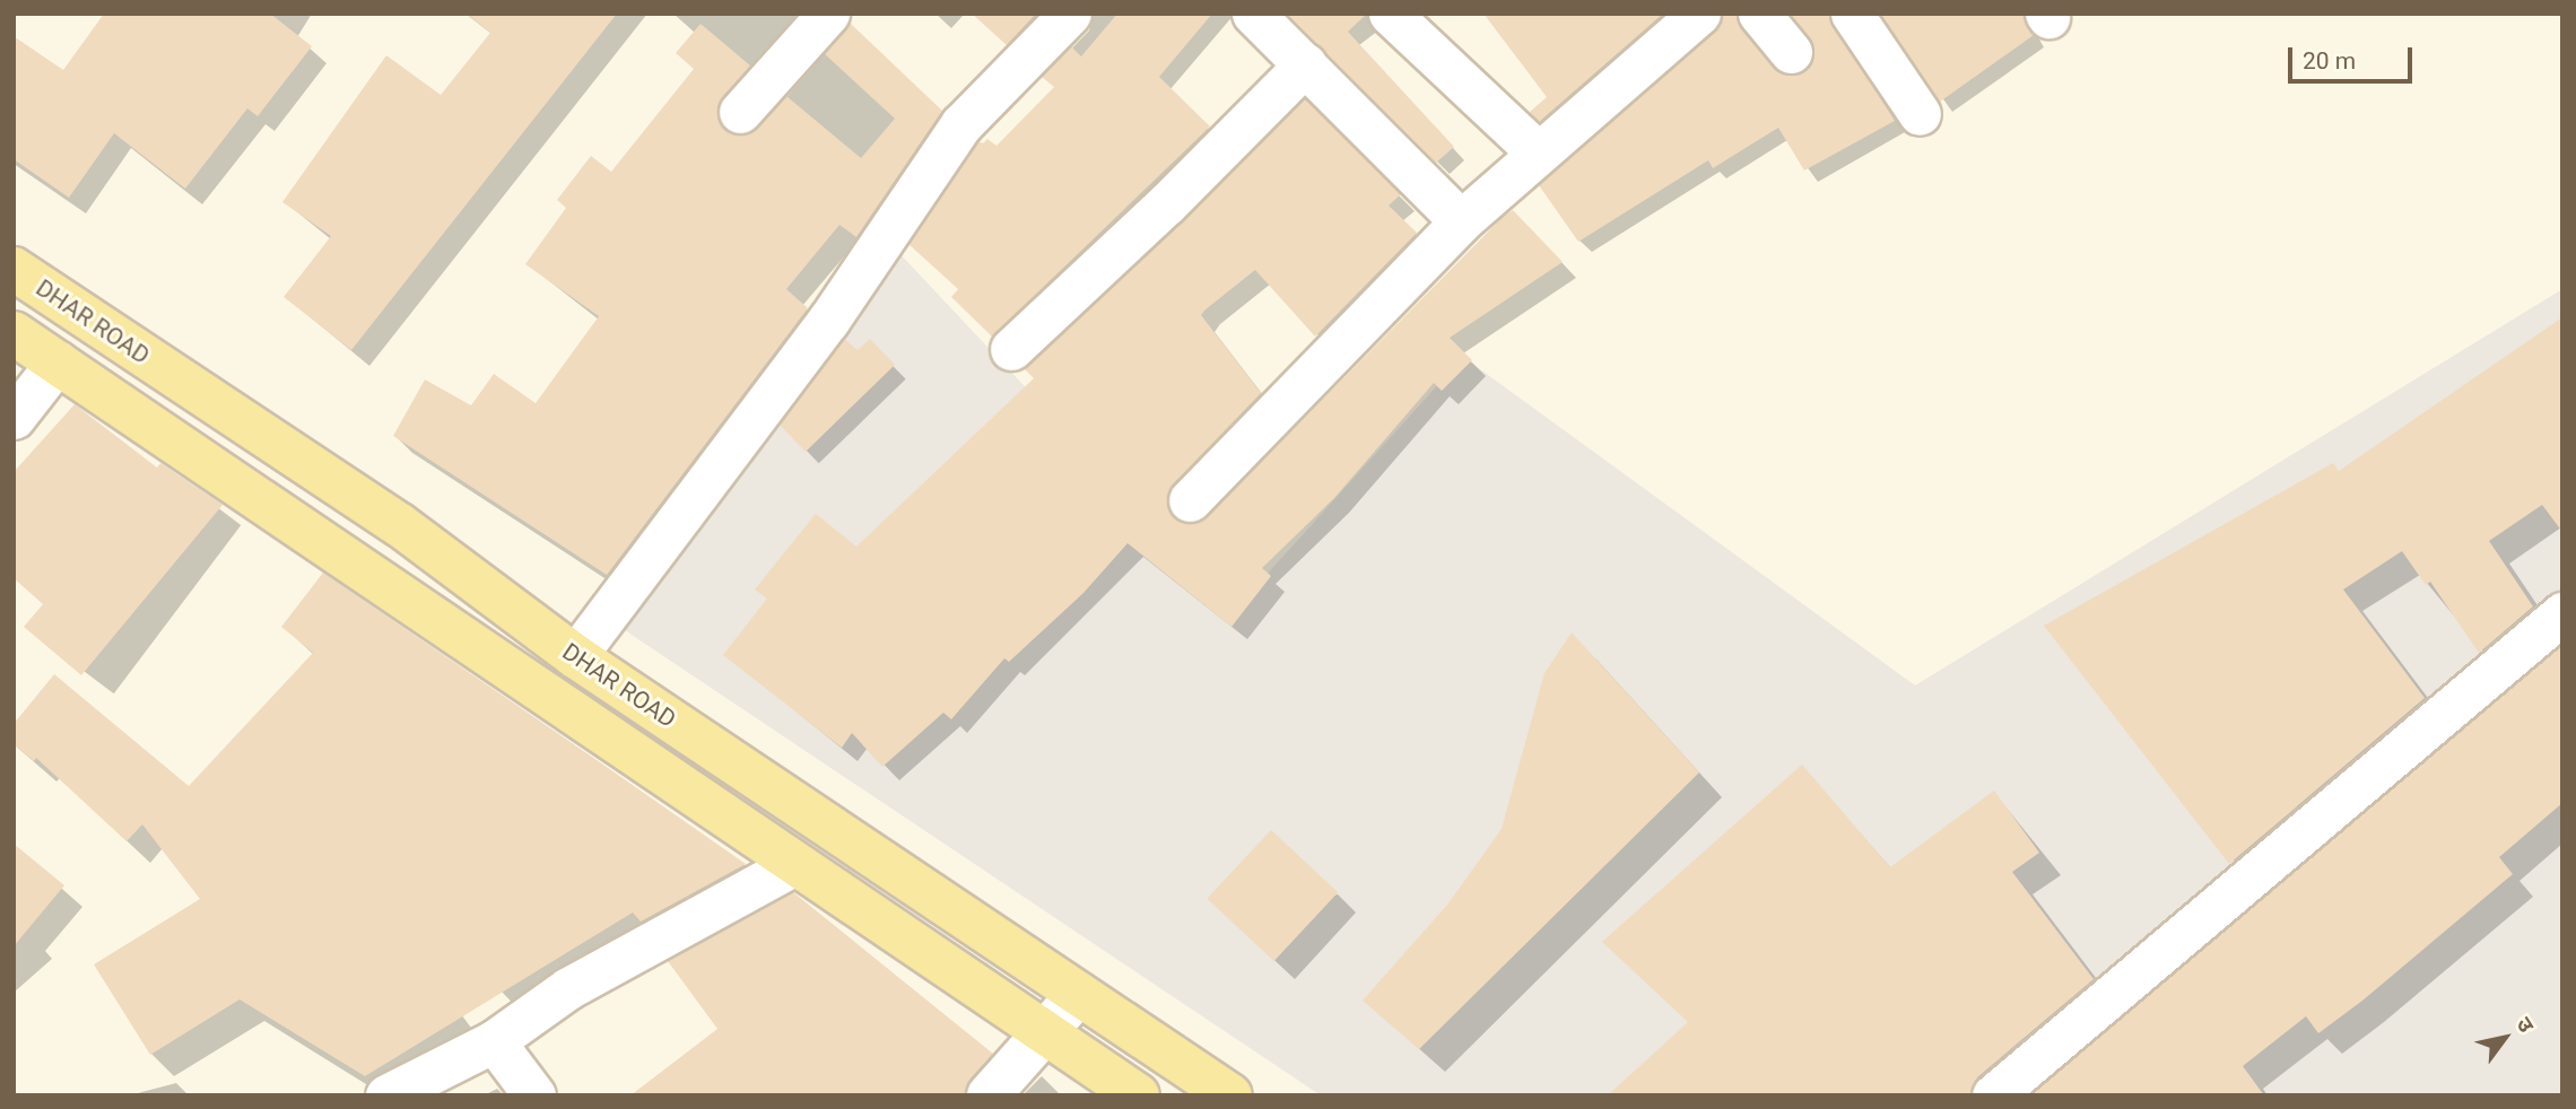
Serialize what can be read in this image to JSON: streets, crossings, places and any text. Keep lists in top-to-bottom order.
{
  "streets": {
    "main road": ["DHAR ROAD"]
  },
  "scale_bar": "20 m",
  "north": "top right"
}
